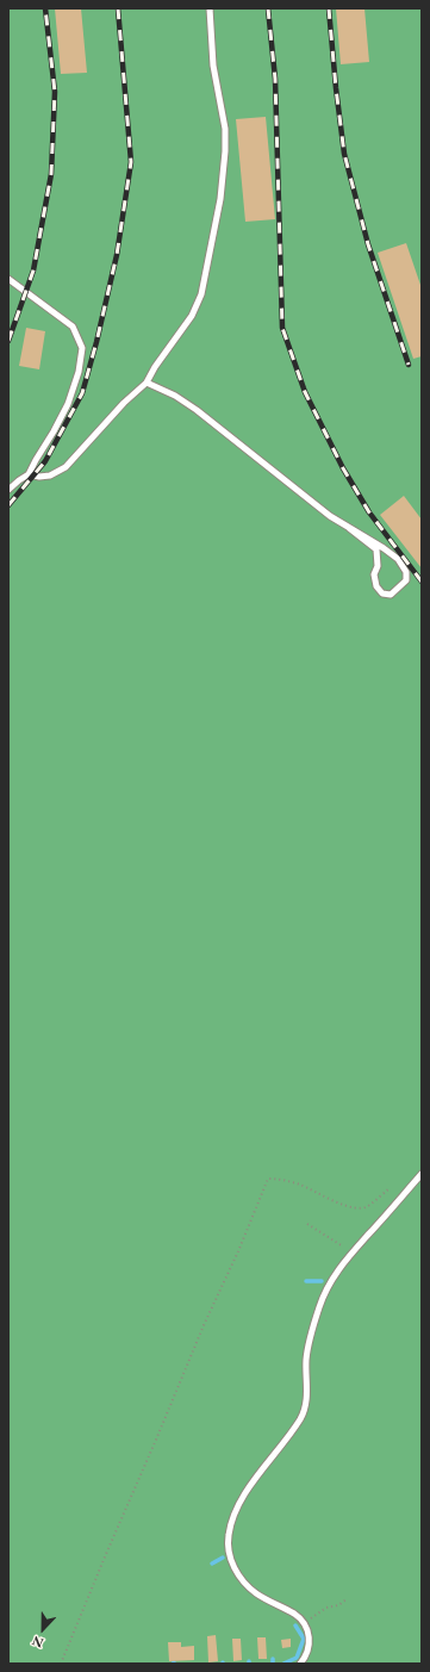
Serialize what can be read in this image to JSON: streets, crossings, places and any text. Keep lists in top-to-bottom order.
{
  "north": "bottom"
}
